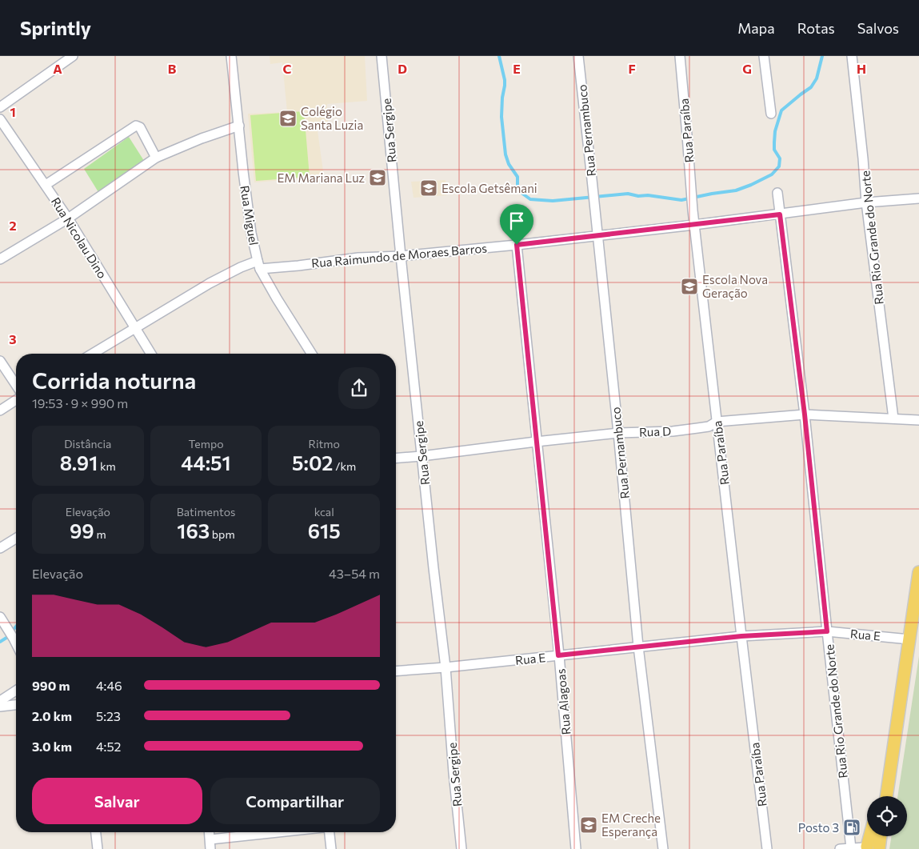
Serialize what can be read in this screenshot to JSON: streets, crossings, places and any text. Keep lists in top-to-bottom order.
{
  "streets": {
    "street": [
      "Rua Sergipe",
      "Rua Pernambuco",
      "Rua Paraíba",
      "Rua Miguel",
      "Rua Nicolau Dino",
      "Rua Rio Grande do Norte",
      "Rua Raimundo de Moraes Barros",
      "Rua D",
      "Rua E",
      "Rua Alagoas"
    ]
  },
  "crossings": [
    ["Rua Sergipe", "Rua Raimundo de Moraes Barros"],
    ["Rua Sergipe", "Rua D"],
    ["Rua Sergipe", "Rua E"],
    ["Rua Pernambuco", "Rua Raimundo de Moraes Barros"],
    ["Rua Pernambuco", "Rua D"],
    ["Rua Pernambuco", "Rua E"],
    ["Rua Paraíba", "Rua Raimundo de Moraes Barros"],
    ["Rua Paraíba", "Rua D"],
    ["Rua Paraíba", "Rua E"],
    ["Rua Miguel", "Rua Raimundo de Moraes Barros"],
    ["Rua Nicolau Dino", "Rua Raimundo de Moraes Barros"],
    ["Rua Rio Grande do Norte", "Rua Raimundo de Moraes Barros"],
    ["Rua Rio Grande do Norte", "Rua D"],
    ["Rua Rio Grande do Norte", "Rua E"],
    ["Rua Raimundo de Moraes Barros", "Rua Alagoas"],
    ["Rua D", "Rua Alagoas"],
    ["Rua E", "Rua Alagoas"]
  ],
  "places": {
    "school or university": [
      "Colégio Santa Luzia",
      "EM Mariana Luz",
      "Escola Getsêmani",
      "Escola Nova Geração",
      "EM Creche Esperança"
    ],
    "fuel station": ["Posto 3"]
  },
  "page": {
    "header": "Sprintly",
    "nav": ["Mapa", "Rotas", "Salvos"],
    "heading": ["Corrida noturna", "19:53 · 9 × 990 m"],
    "stats": [
      ["Distância", "8.91 km"],
      ["Tempo", "44:51"],
      ["Ritmo", "5:02 /km"],
      ["Elevação", "99 m"],
      ["Batimentos", "163 bpm"],
      ["kcal", "615"]
    ],
    "chart": ["Elevação", "43–54 m"],
    "list": [
      {
        "name": "990 m",
        "note": "4:46"
      },
      {
        "name": "2.0 km",
        "note": "5:23"
      },
      {
        "name": "3.0 km",
        "note": "4:52"
      }
    ],
    "buttons": ["Salvar", "Compartilhar"]
  },
  "grid": {
    "columns": [
      "A",
      "B",
      "C",
      "D",
      "E",
      "F",
      "G",
      "H"
    ],
    "rows": ["1", "2", "3"]
  }
}
